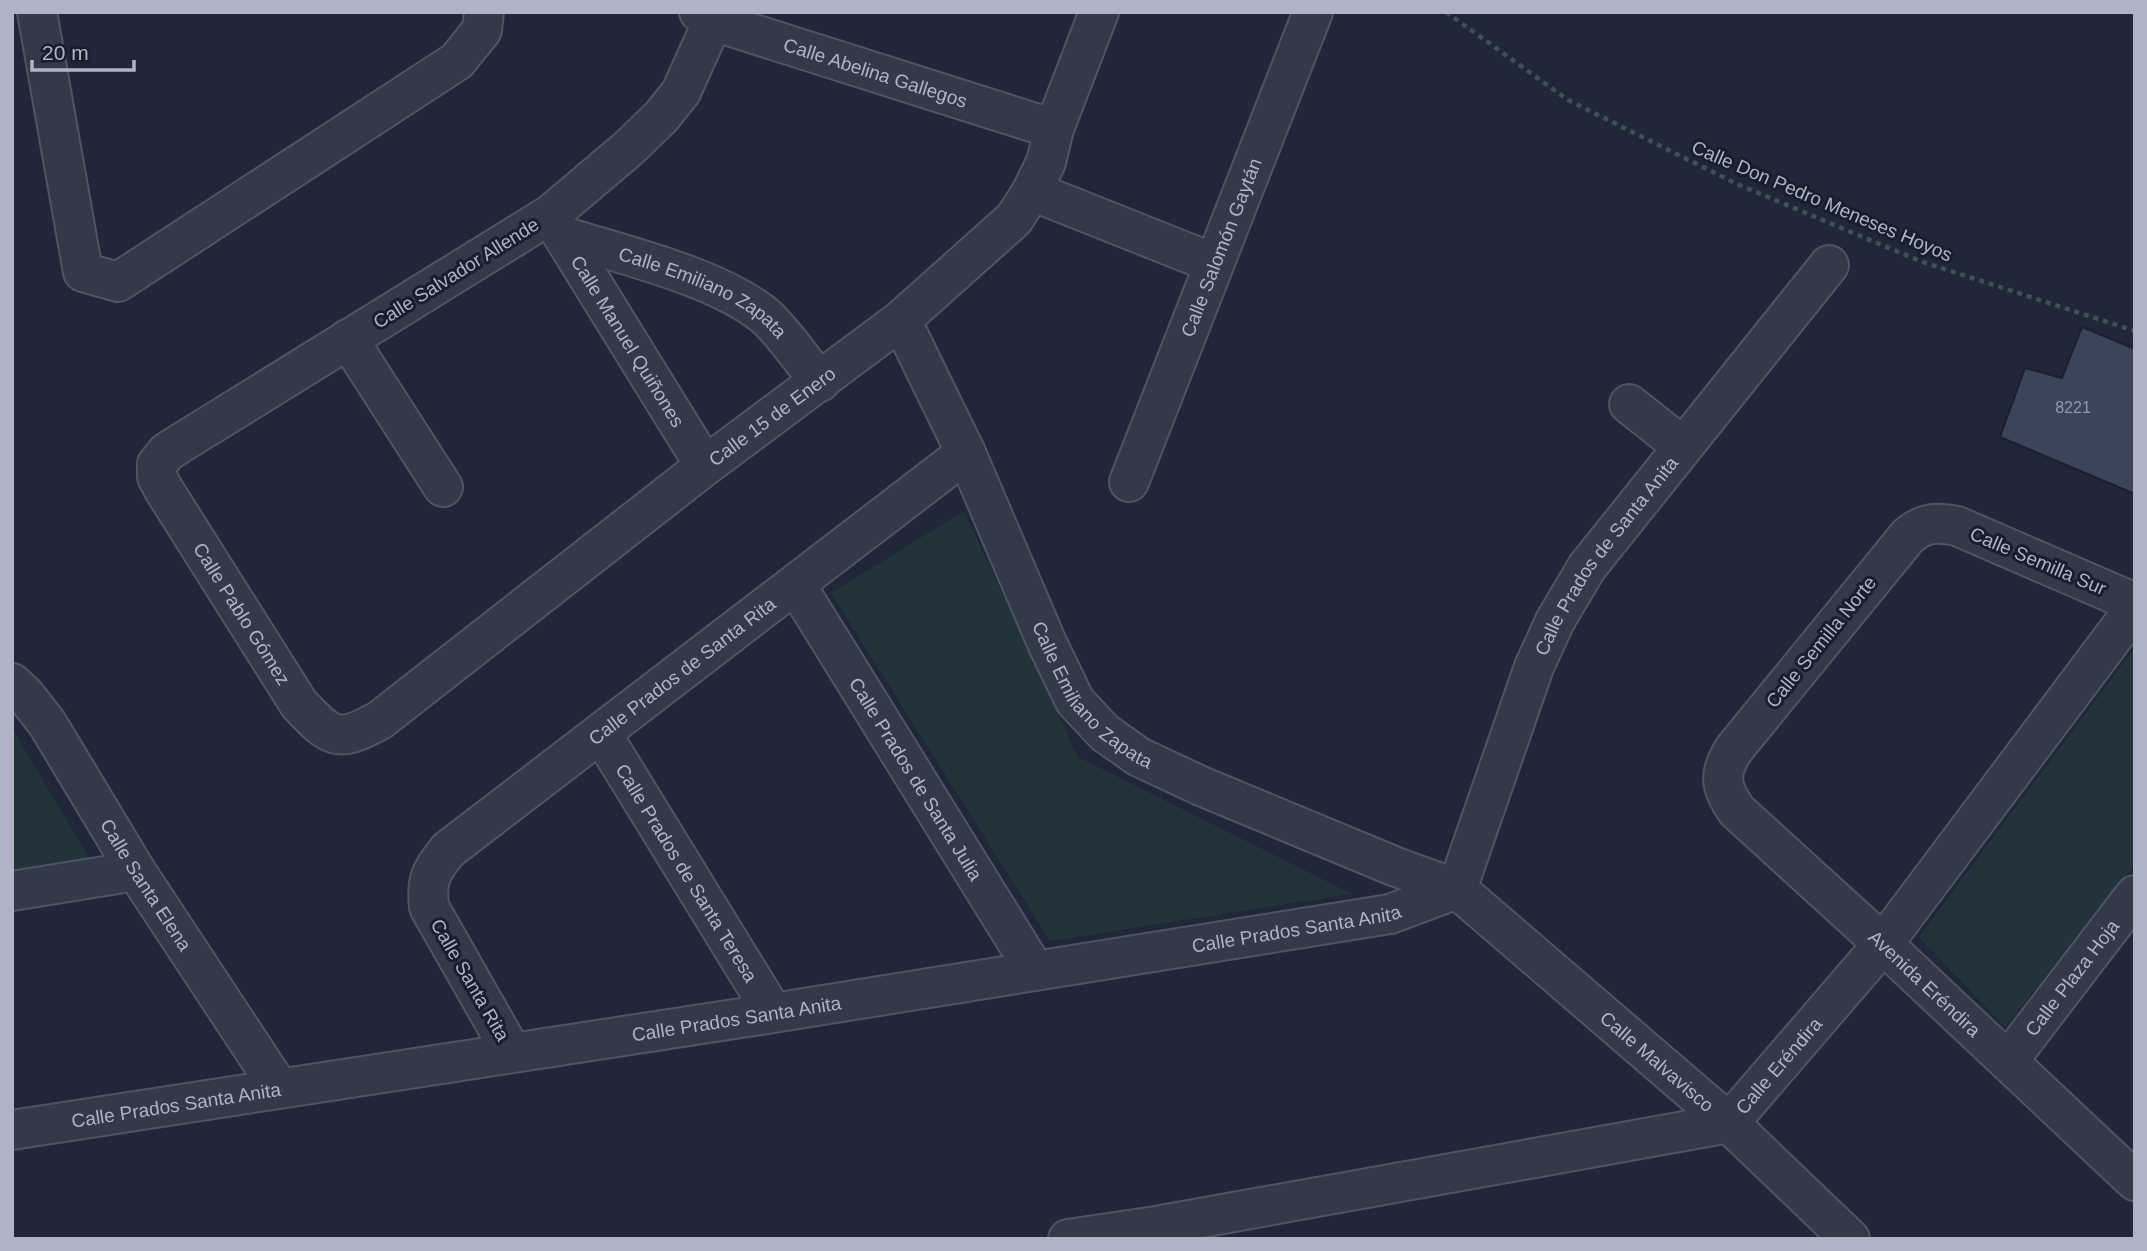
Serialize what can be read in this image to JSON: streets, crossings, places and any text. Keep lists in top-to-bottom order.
{
  "streets": {
    "street": [
      "Calle Abelina Gallegos",
      "Calle Salomón Gaytán",
      "Calle Salvador Allende",
      "Calle Emiliano Zapata",
      "Calle Manuel Quiñones",
      "Calle 15 de Enero",
      "Calle Prados de Santa Anita",
      "Calle Semilla Sur",
      "Calle Pablo Gómez",
      "Calle Semilla Norte",
      "Calle Prados de Santa Rita",
      "Calle Prados de Santa Julia",
      "Calle Prados de Santa Teresa",
      "Calle Santa Elena",
      "Calle Prados Santa Anita",
      "Calle Plaza Hoja",
      "Calle Santa Rita",
      "Avenida Eréndira",
      "Calle Malvavisco",
      "Calle Eréndira"
    ],
    "path": ["Calle Don Pedro Meneses Hoyos"]
  },
  "crossings": [
    ["Calle Abelina Gallegos", "Calle Salvador Allende"],
    ["Calle Abelina Gallegos", "Calle 15 de Enero"],
    ["Calle Salvador Allende", "Calle Emiliano Zapata"],
    ["Calle Salvador Allende", "Calle Manuel Quiñones"],
    ["Calle Salvador Allende", "Calle Pablo Gómez"],
    ["Calle Emiliano Zapata", "Calle Manuel Quiñones"],
    ["Calle Emiliano Zapata", "Calle 15 de Enero"],
    ["Calle Emiliano Zapata", "Calle Prados de Santa Anita"],
    ["Calle Emiliano Zapata", "Calle Prados de Santa Rita"],
    ["Calle Emiliano Zapata", "Calle Prados Santa Anita"],
    ["Calle Emiliano Zapata", "Calle Malvavisco"],
    ["Calle Manuel Quiñones", "Calle 15 de Enero"],
    ["Calle 15 de Enero", "Calle Pablo Gómez"],
    ["Calle Prados de Santa Anita", "Calle Prados Santa Anita"],
    ["Calle Prados de Santa Anita", "Calle Malvavisco"],
    ["Calle Semilla Sur", "Calle Semilla Norte"],
    ["Calle Semilla Sur", "Calle Eréndira"],
    ["Calle Semilla Norte", "Avenida Eréndira"],
    ["Calle Prados de Santa Rita", "Calle Prados de Santa Julia"],
    ["Calle Prados de Santa Rita", "Calle Prados de Santa Teresa"],
    ["Calle Prados de Santa Rita", "Calle Santa Rita"],
    ["Calle Prados de Santa Julia", "Calle Prados Santa Anita"],
    ["Calle Prados de Santa Teresa", "Calle Prados Santa Anita"],
    ["Calle Santa Elena", "Calle Prados Santa Anita"],
    ["Calle Prados Santa Anita", "Calle Santa Rita"],
    ["Calle Prados Santa Anita", "Calle Malvavisco"],
    ["Calle Plaza Hoja", "Avenida Eréndira"],
    ["Avenida Eréndira", "Calle Eréndira"],
    ["Calle Malvavisco", "Calle Eréndira"]
  ],
  "house_numbers": ["8221"],
  "scale_bar": "20 m"
}
